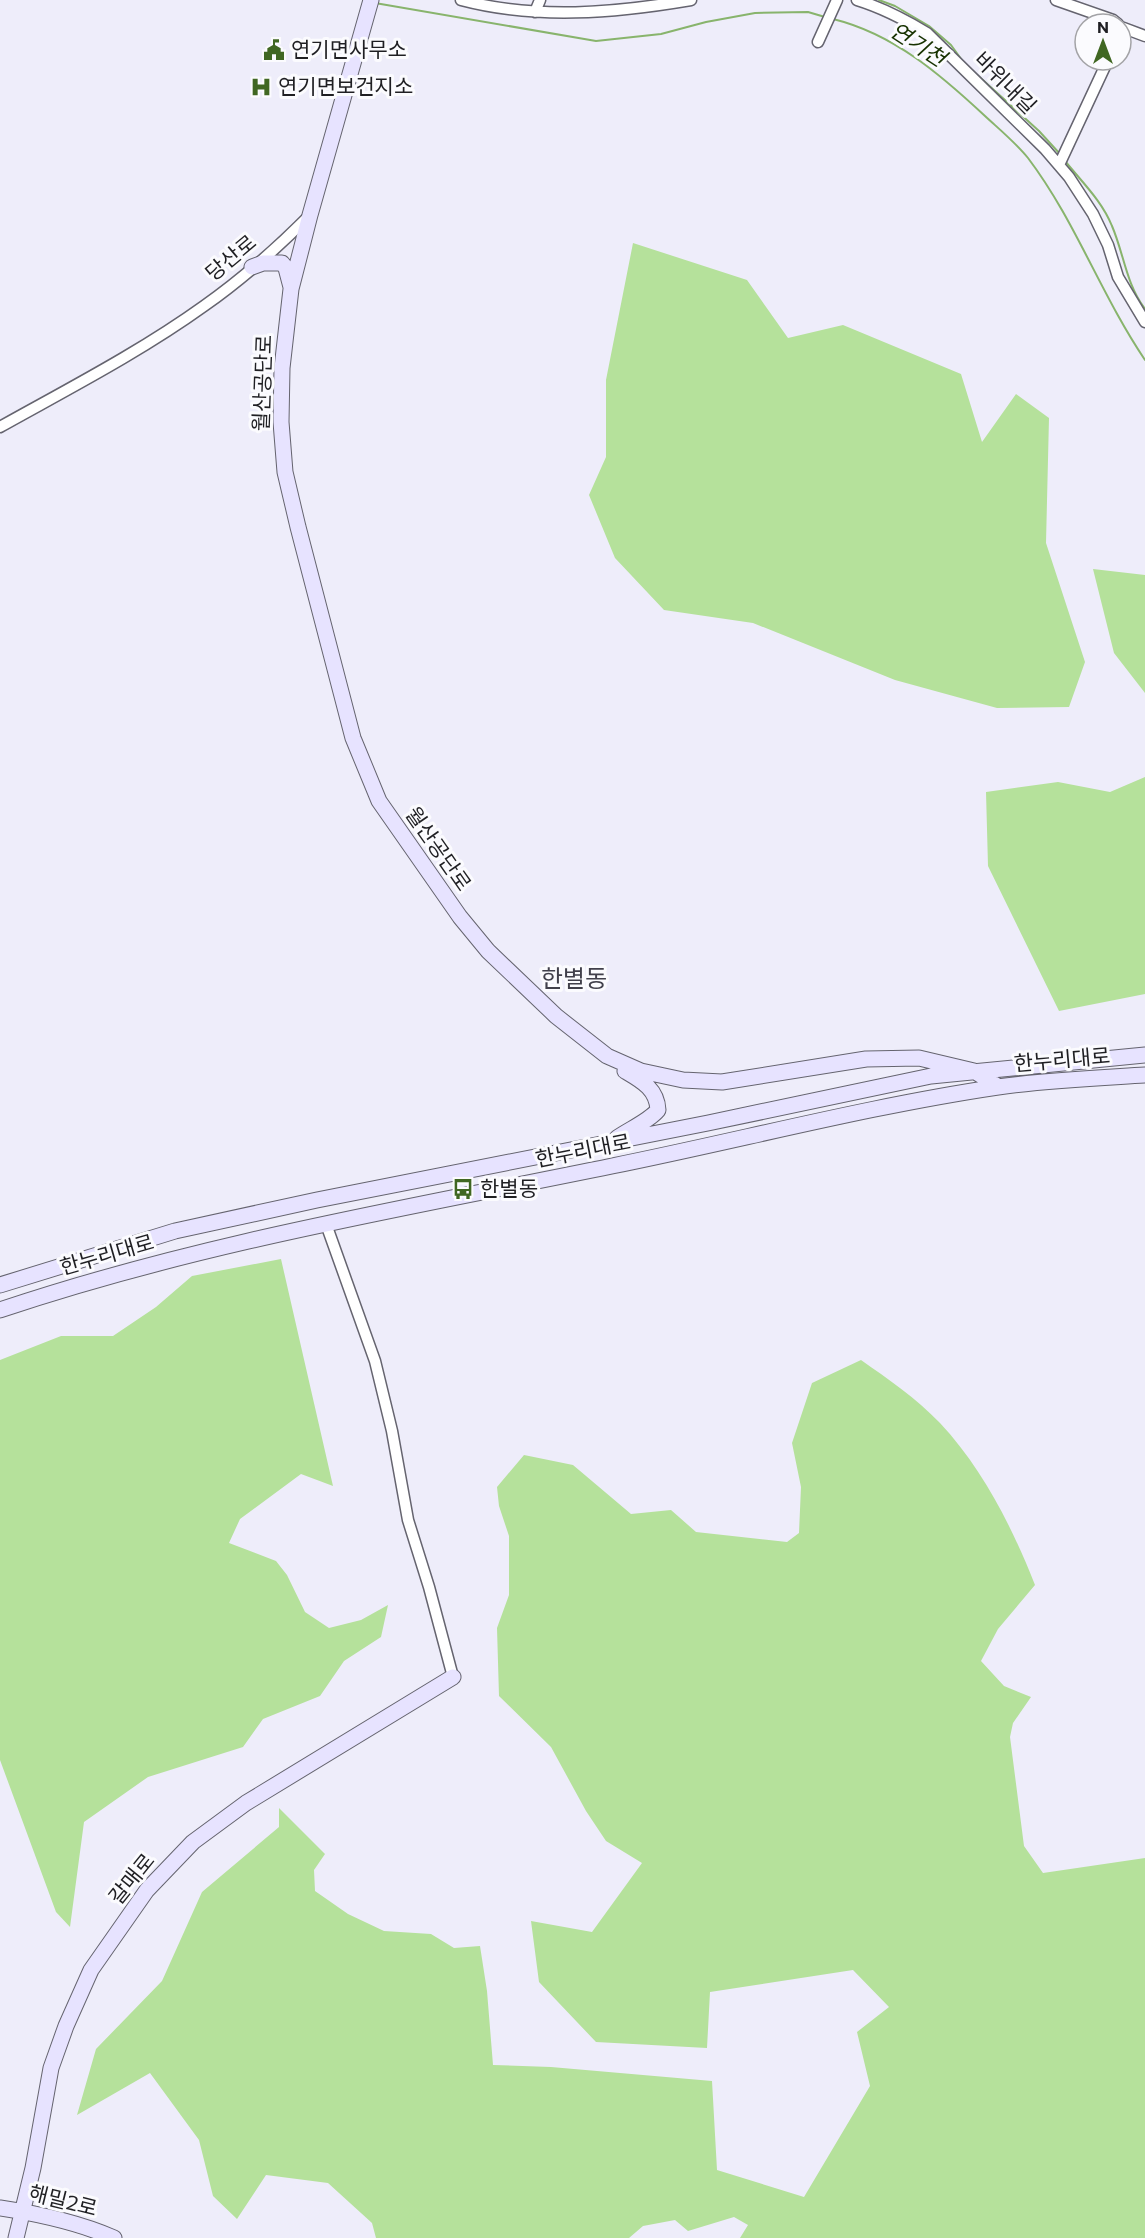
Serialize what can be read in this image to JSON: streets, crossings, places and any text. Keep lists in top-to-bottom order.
{
  "streets": {
    "street": [
      "바위내길",
      "당산로",
      "월산공단로",
      "한누리대로",
      "갈매로",
      "해밀2로"
    ]
  },
  "crossings": [
    ["당산로", "월산공단로"],
    ["월산공단로", "한누리대로"],
    ["갈매로", "해밀2로"]
  ],
  "districts": ["한별동"],
  "water": ["연기천"],
  "places": {
    "public building": ["연기면사무소"],
    "hospital": ["연기면보건지소"],
    "bus stop": ["한별동"]
  },
  "north": "top"
}
